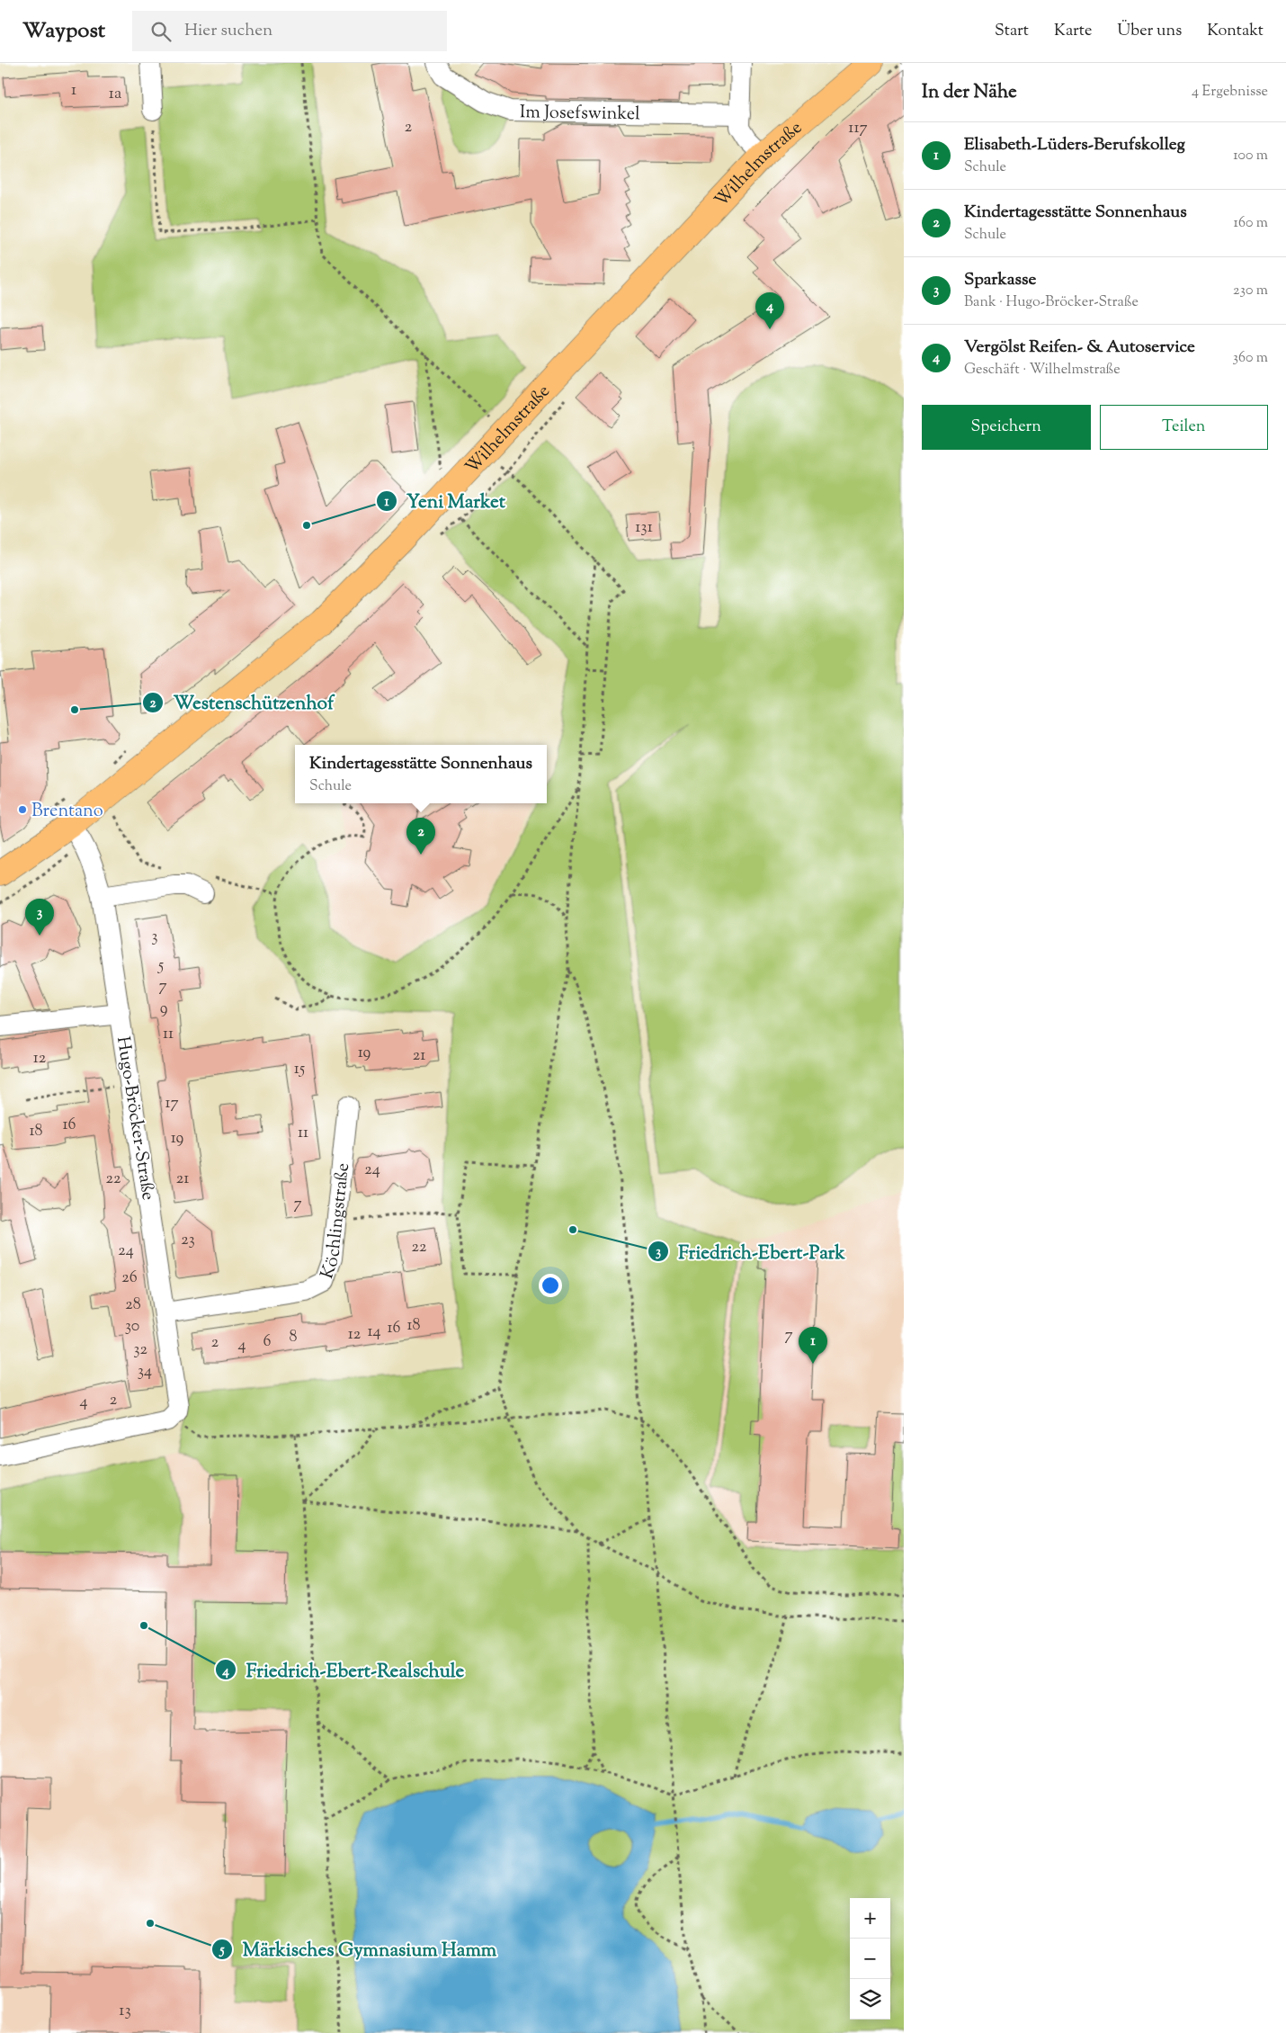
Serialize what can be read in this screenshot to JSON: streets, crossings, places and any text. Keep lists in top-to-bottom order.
{
  "streets": {
    "main road": ["Wilhelmstraße"],
    "street": ["Im Josefswinkel", "Hugo-Bröcker-Straße", "Köchlingstraße"]
  },
  "crossings": [
    ["Wilhelmstraße", "Hugo-Bröcker-Straße"],
    ["Hugo-Bröcker-Straße", "Köchlingstraße"]
  ],
  "places": [
    "Yeni Market",
    "Westenschützenhof",
    "Brentano",
    "Friedrich-Ebert-Park",
    "Friedrich-Ebert-Realschule",
    "Märkisches Gymnasium Hamm"
  ],
  "house_numbers": [
    "1",
    "1a",
    "2",
    "117",
    "131",
    "3",
    "5",
    "7",
    "9",
    "11",
    "19",
    "21",
    "12",
    "15",
    "17",
    "16",
    "18",
    "11",
    "19",
    "24",
    "22",
    "21",
    "7",
    "23",
    "22",
    "24",
    "26",
    "28",
    "18",
    "30",
    "16",
    "14",
    "12",
    "7",
    "8",
    "6",
    "2",
    "4",
    "32",
    "34",
    "2",
    "4",
    "13"
  ],
  "page": {
    "header": "Waypost",
    "search": "Hier suchen",
    "nav": [
      "Start",
      "Karte",
      "Über uns",
      "Kontakt"
    ],
    "heading": ["In der Nähe", "4 Ergebnisse"],
    "list": [
      {
        "mark": "1",
        "name": "Elisabeth-Lüders-Berufskolleg",
        "note": "Schule",
        "value": "100 m"
      },
      {
        "mark": "2",
        "name": "Kindertagesstätte Sonnenhaus",
        "note": "Schule",
        "value": "160 m"
      },
      {
        "mark": "3",
        "name": "Sparkasse",
        "note": "Bank · Hugo-Bröcker-Straße",
        "value": "230 m"
      },
      {
        "mark": "4",
        "name": "Vergölst Reifen- & Autoservice",
        "note": "Geschäft · Wilhelmstraße",
        "value": "360 m"
      }
    ],
    "pins": [
      "4",
      "2",
      "3",
      "1"
    ],
    "buttons": ["Speichern", "Teilen"],
    "popup": ["Kindertagesstätte Sonnenhaus", "Schule"],
    "map_buttons": ["+", "−"]
  }
}
